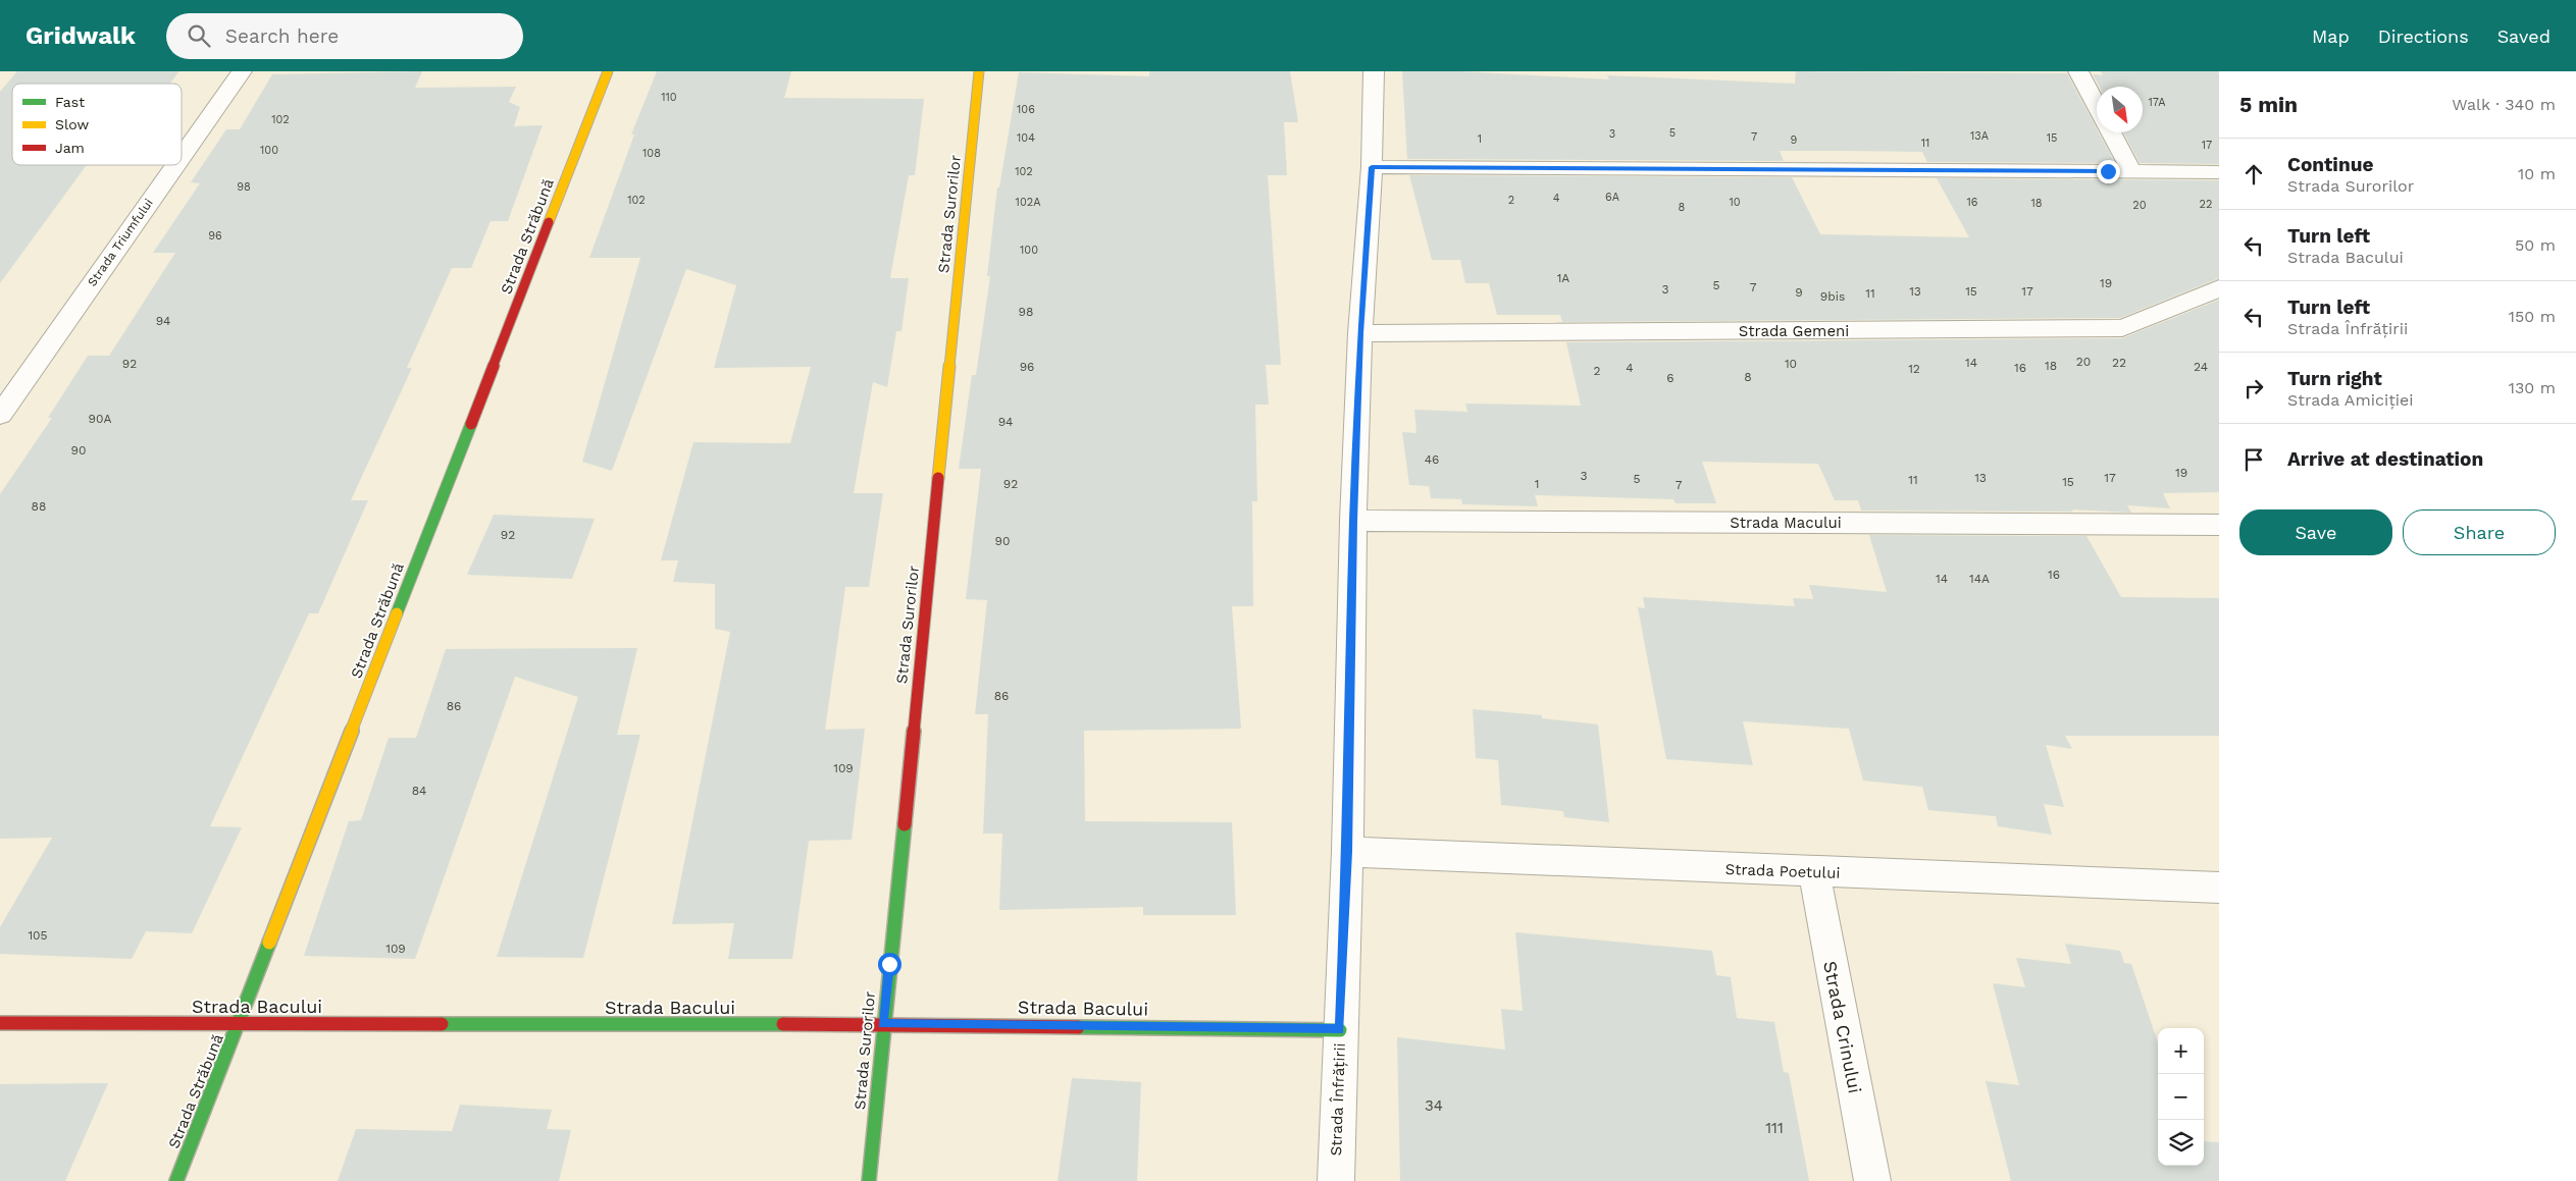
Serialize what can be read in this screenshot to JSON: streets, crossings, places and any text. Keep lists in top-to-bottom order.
{
  "streets": {
    "street": [
      "Strada Surorilor",
      "Strada Străbună",
      "Strada Triumfului",
      "Strada Gemeni",
      "Strada Macului",
      "Strada Poetului",
      "Strada Bacului",
      "Strada Crinului",
      "Strada Înfrățirii"
    ]
  },
  "crossings": [
    ["Strada Surorilor", "Strada Bacului"],
    ["Strada Străbună", "Strada Bacului"],
    ["Strada Gemeni", "Strada Înfrățirii"],
    ["Strada Macului", "Strada Înfrățirii"],
    ["Strada Poetului", "Strada Crinului"],
    ["Strada Poetului", "Strada Înfrățirii"],
    ["Strada Bacului", "Strada Înfrățirii"]
  ],
  "house_numbers": [
    "110",
    "17A",
    "106",
    "102",
    "5",
    "3",
    "13A",
    "7",
    "104",
    "15",
    "1",
    "9",
    "11",
    "17",
    "100",
    "108",
    "102",
    "98",
    "6A",
    "4",
    "102",
    "2",
    "102A",
    "10",
    "16",
    "18",
    "22",
    "20",
    "8",
    "96",
    "100",
    "1A",
    "19",
    "5",
    "7",
    "3",
    "13",
    "15",
    "17",
    "9",
    "11",
    "9bis",
    "98",
    "94",
    "20",
    "14",
    "22",
    "92",
    "10",
    "18",
    "96",
    "24",
    "4",
    "16",
    "12",
    "2",
    "8",
    "6",
    "90A",
    "94",
    "90",
    "46",
    "19",
    "3",
    "13",
    "17",
    "5",
    "11",
    "15",
    "92",
    "1",
    "7",
    "88",
    "92",
    "90",
    "16",
    "14",
    "14A",
    "86",
    "86",
    "109",
    "84",
    "105",
    "109",
    "34",
    "111"
  ],
  "legend": ["Fast", "Slow", "Jam"],
  "north": "bottom right",
  "page": {
    "header": "Gridwalk",
    "search": "Search here",
    "nav": ["Map", "Directions", "Saved"],
    "heading": ["5 min", "Walk · 340 m"],
    "list": [
      ["Continue", "Strada Surorilor", "10 m"],
      ["Turn left", "Strada Bacului", "50 m"],
      ["Turn left", "Strada Înfrățirii", "150 m"],
      ["Turn right", "Strada Amiciției", "130 m"],
      "Arrive at destination"
    ],
    "buttons": ["Save", "Share"],
    "map_buttons": ["+", "−"]
  }
}
